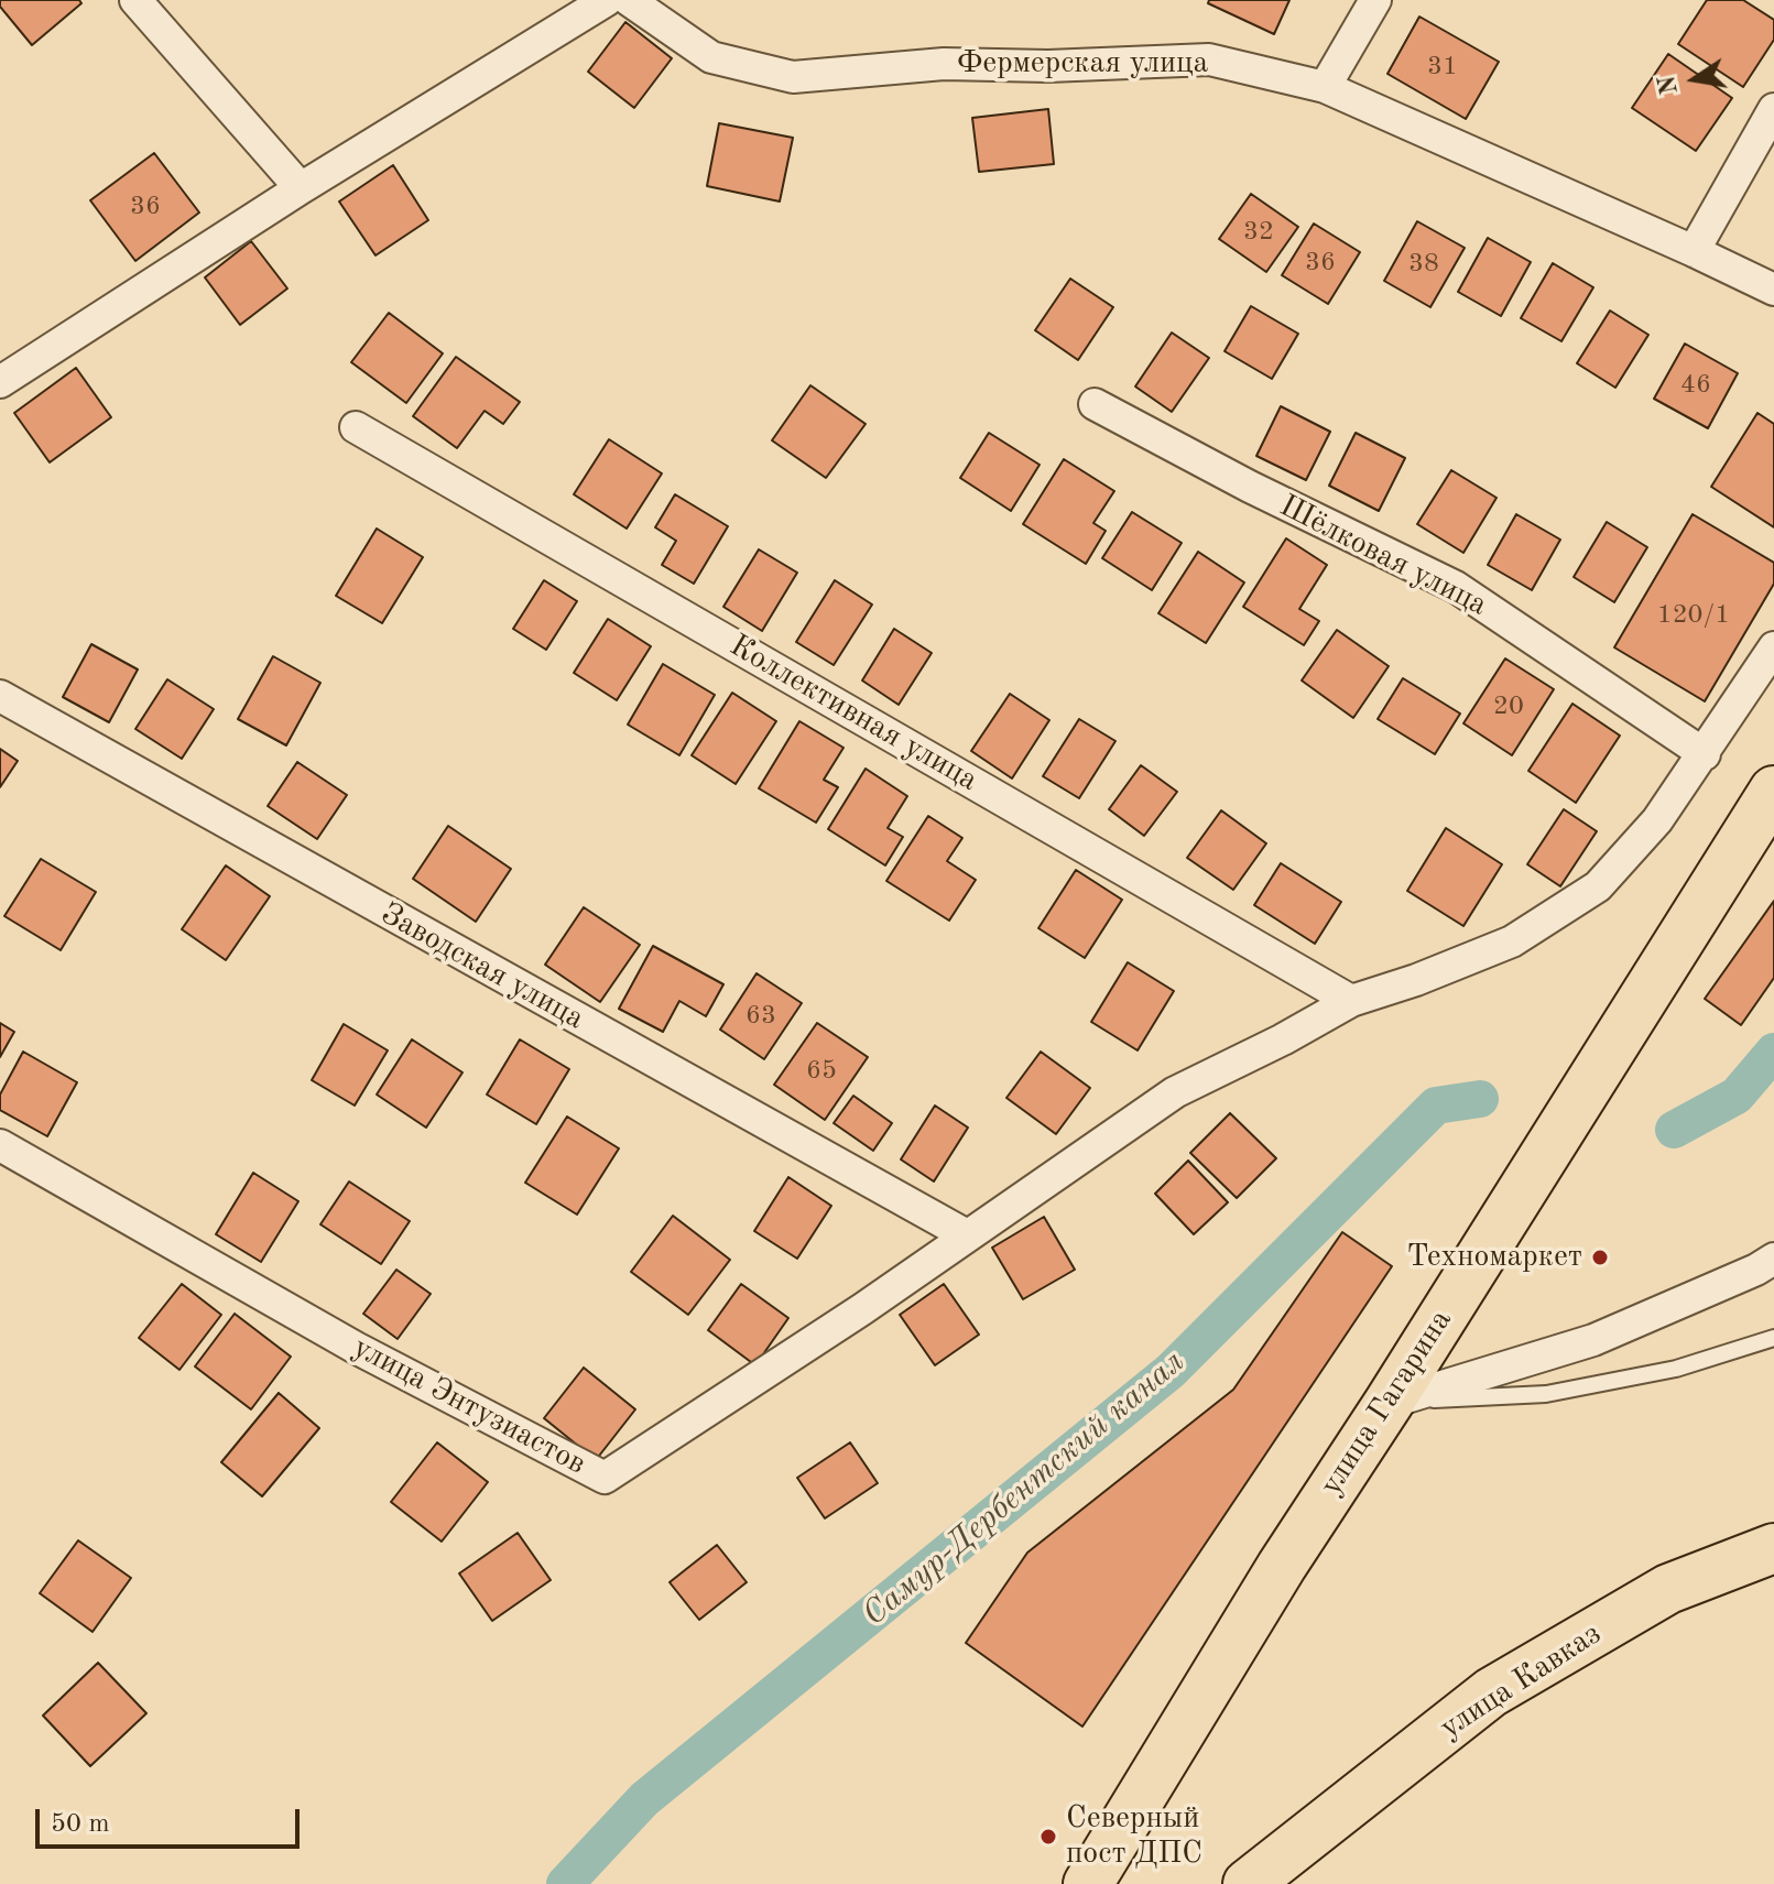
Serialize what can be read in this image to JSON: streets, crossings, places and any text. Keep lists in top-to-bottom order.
{
  "streets": {
    "main road": ["улица Гагарина", "улица Кавказ"],
    "street": [
      "Фермерская улица",
      "Шёлковая улица",
      "Коллективная улица",
      "Заводская улица",
      "улица Энтузиастов"
    ]
  },
  "crossings": [
    ["Заводская улица", "улица Энтузиастов"]
  ],
  "water": ["Самур-Дербентский канал"],
  "places": ["Техномаркет", "Северный пост ДПС"],
  "house_numbers": [
    "31",
    "36",
    "32",
    "36",
    "38",
    "46",
    "120/1",
    "20",
    "63",
    "65"
  ],
  "scale_bar": "50 m",
  "north": "left"
}
